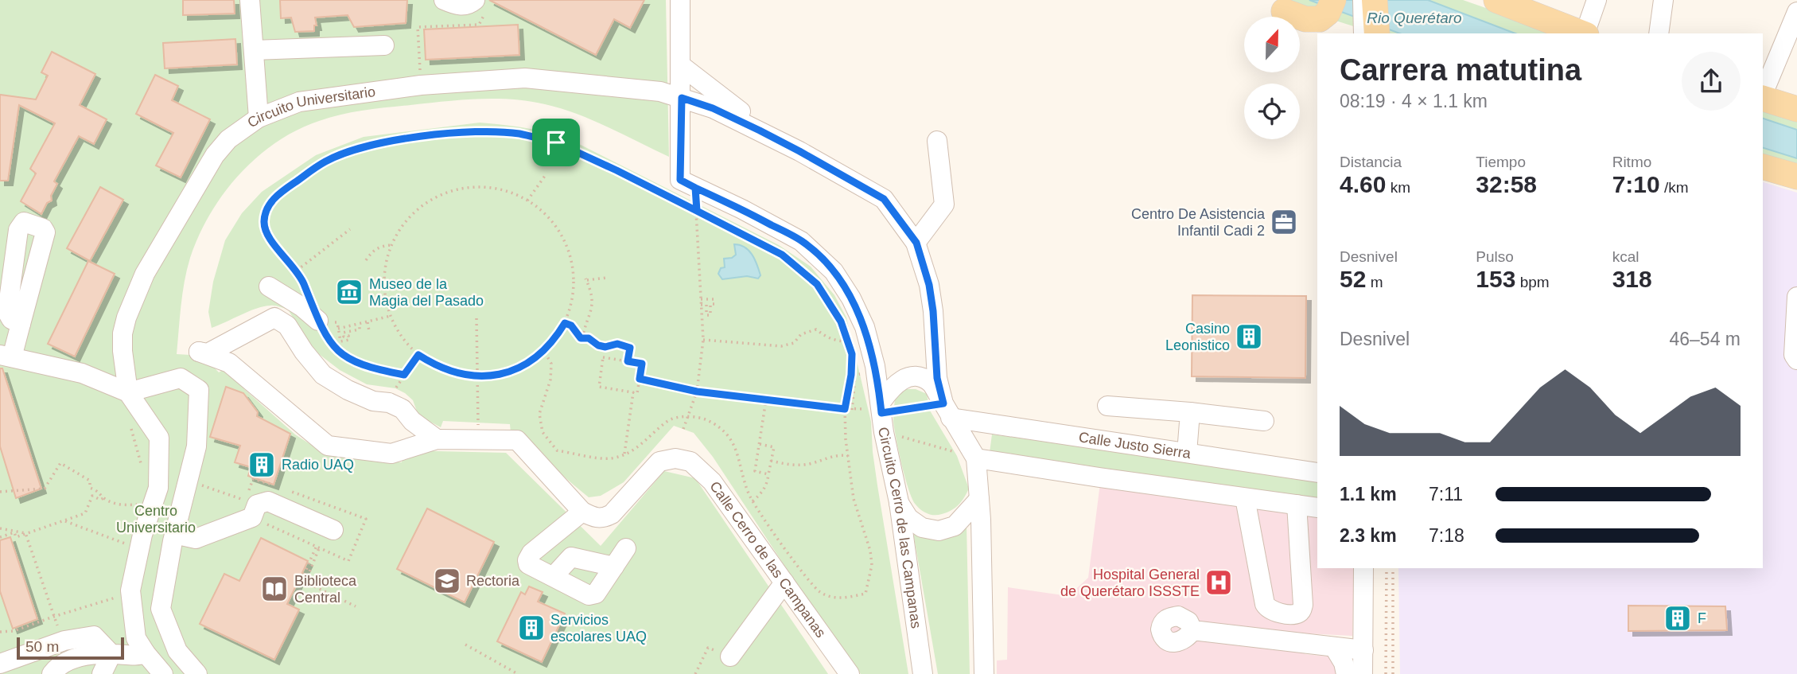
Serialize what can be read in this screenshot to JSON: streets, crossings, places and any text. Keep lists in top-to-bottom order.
{
  "streets": {
    "street": [
      "Circuito Universitario",
      "Calle Justo Sierra",
      "Circuito Cerro de las Campanas",
      "Calle Cerro de las Campanas"
    ]
  },
  "water": ["Rio Querétaro"],
  "parks": ["Centro Universitario"],
  "places": {
    "office": ["Centro De Asistencia Infantil Cadi 2"],
    "museum": ["Museo de la Magia del Pasado"],
    "building": [
      "Casino Leonistico",
      "Radio UAQ",
      "F",
      "Servicios escolares UAQ"
    ],
    "school or university": ["Rectoria"],
    "hospital": ["Hospital General de Querétaro ISSSTE"],
    "library": ["Biblioteca Central"]
  },
  "scale_bar": "50 m",
  "north": "top",
  "page": {
    "heading": ["Carrera matutina", "08:19 · 4 × 1.1 km"],
    "stats": [
      ["Distancia", "4.60 km"],
      ["Tiempo", "32:58"],
      ["Ritmo", "7:10 /km"],
      ["Desnivel", "52 m"],
      ["Pulso", "153 bpm"],
      ["kcal", "318"]
    ],
    "chart": ["Desnivel", "46–54 m"],
    "list": [
      {
        "name": "1.1 km",
        "note": "7:11"
      },
      {
        "name": "2.3 km",
        "note": "7:18"
      }
    ],
    "scale": "50 m"
  }
}
